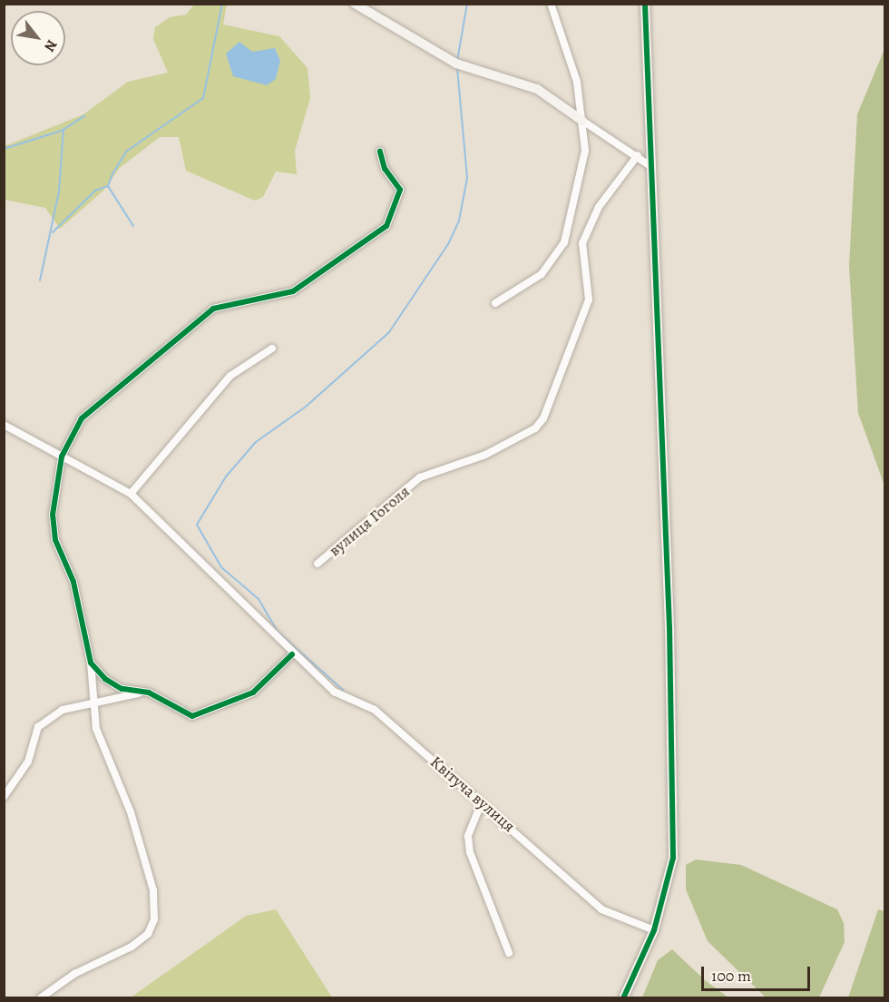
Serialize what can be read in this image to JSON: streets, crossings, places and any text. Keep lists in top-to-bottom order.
{
  "streets": {
    "street": ["вулиця Гоголя", "Квітуча вулиця"]
  },
  "scale_bar": "100 m",
  "north": "bottom right"
}
